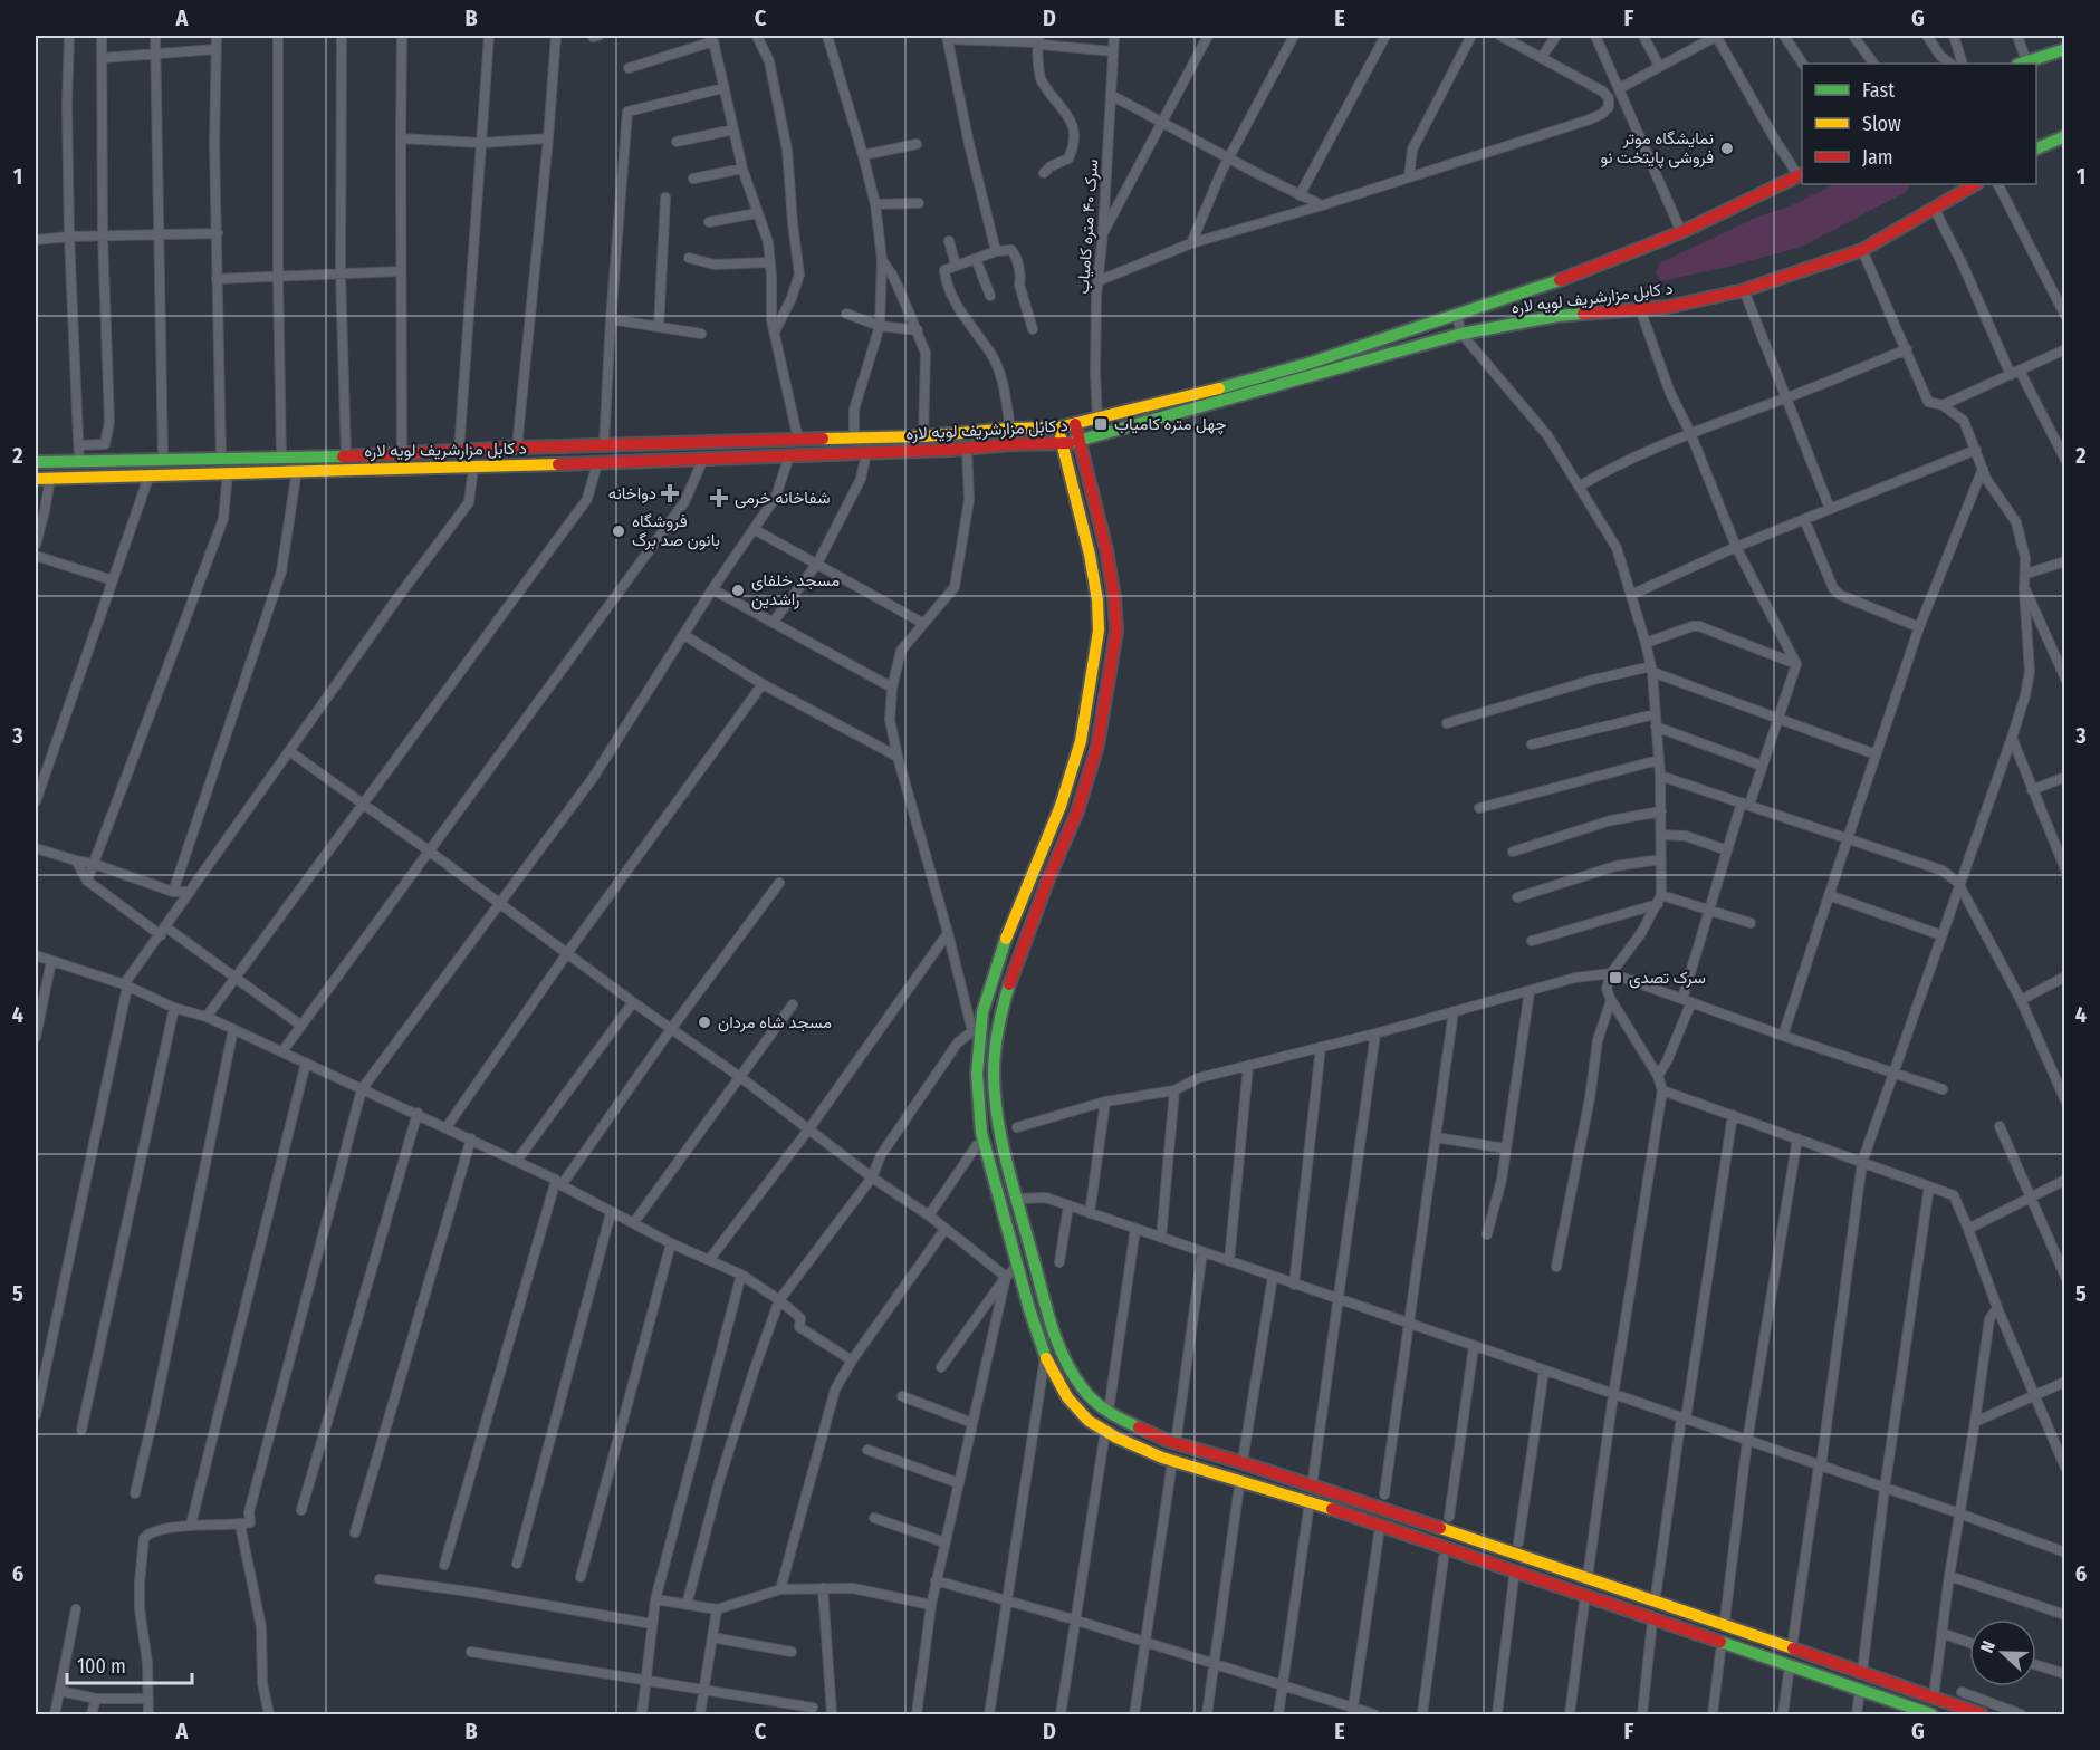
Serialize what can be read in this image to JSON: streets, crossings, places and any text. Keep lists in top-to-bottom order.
{
  "streets": {
    "main road": ["د کابل مزارشریف لویه لاره"],
    "street": ["سرک ۴۰ متره کامیاب"]
  },
  "crossings": [
    ["سرک ۴۰ متره کامیاب", "د کابل مزارشریف لویه لاره"]
  ],
  "places": {
    "other": [
      "نمایشگاه موتر فروشی پایتخت نو",
      "فروشگاه بانون صد برگ",
      "مسجد خلفای راشدین",
      "مسجد شاه مردان"
    ],
    "transit": ["چهل متره کامیاب", "سرک تصدی"],
    "health": ["دواخانه", "شفاخانه خرمی"]
  },
  "legend": ["Fast", "Slow", "Jam"],
  "scale_bar": "100 m",
  "north": "left",
  "grid": {
    "columns": [
      "A",
      "B",
      "C",
      "D",
      "E",
      "F",
      "G"
    ],
    "rows": [
      "1",
      "2",
      "3",
      "4",
      "5",
      "6"
    ]
  }
}
